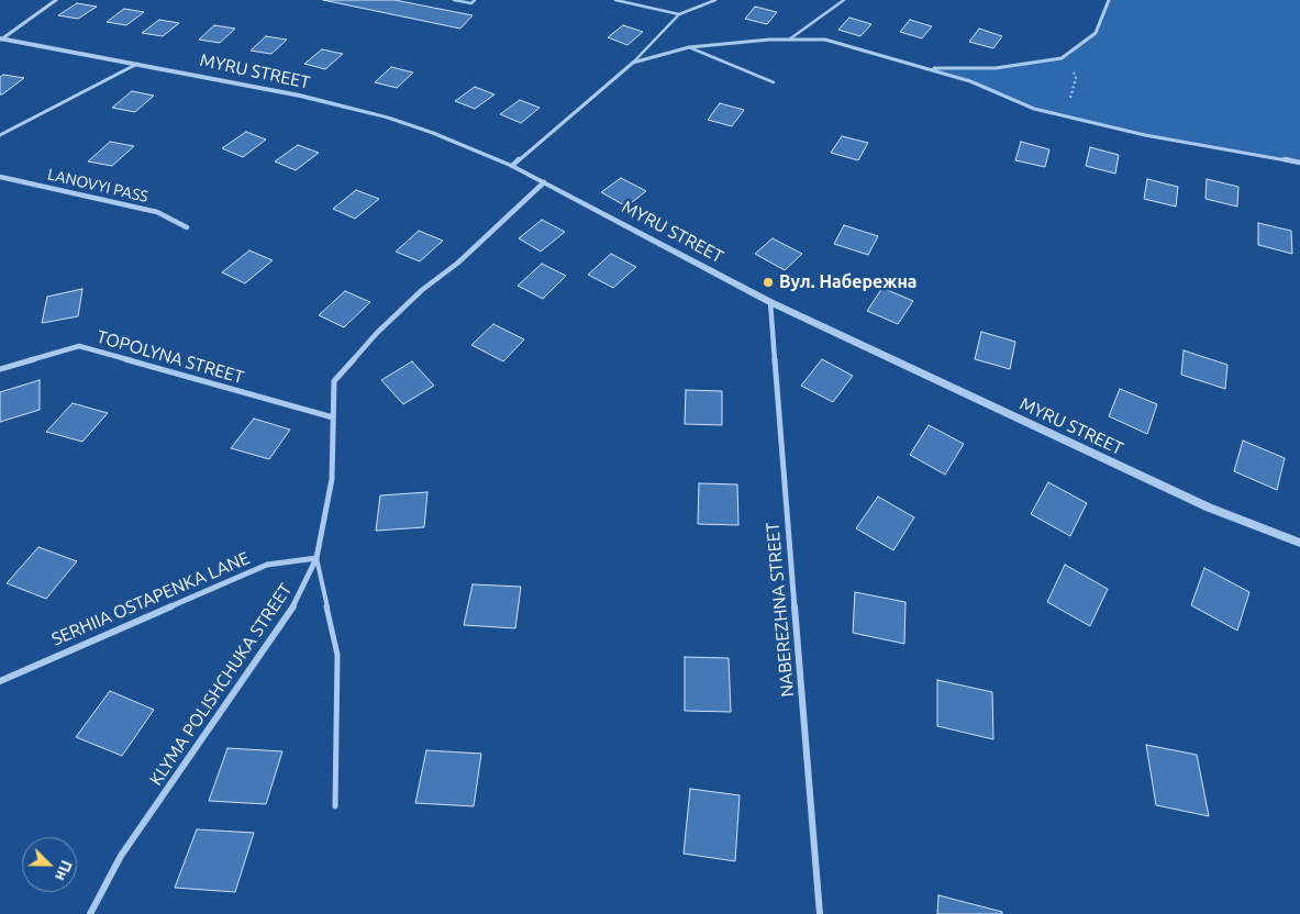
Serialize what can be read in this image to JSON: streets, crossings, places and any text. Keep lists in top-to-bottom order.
{
  "streets": {
    "street": [
      "MYRU STREET",
      "LANOVYI PASS",
      "TOPOLYNA STREET",
      "SERHIIA OSTAPENKA LANE",
      "NABEREZHNA STREET",
      "KLYMA POLISHCHUKA STREET"
    ]
  },
  "crossings": [
    ["MYRU STREET", "NABEREZHNA STREET"],
    ["MYRU STREET", "KLYMA POLISHCHUKA STREET"],
    ["TOPOLYNA STREET", "KLYMA POLISHCHUKA STREET"],
    ["SERHIIA OSTAPENKA LANE", "KLYMA POLISHCHUKA STREET"]
  ],
  "places": ["Вул. Набережна"],
  "north": "bottom right"
}
